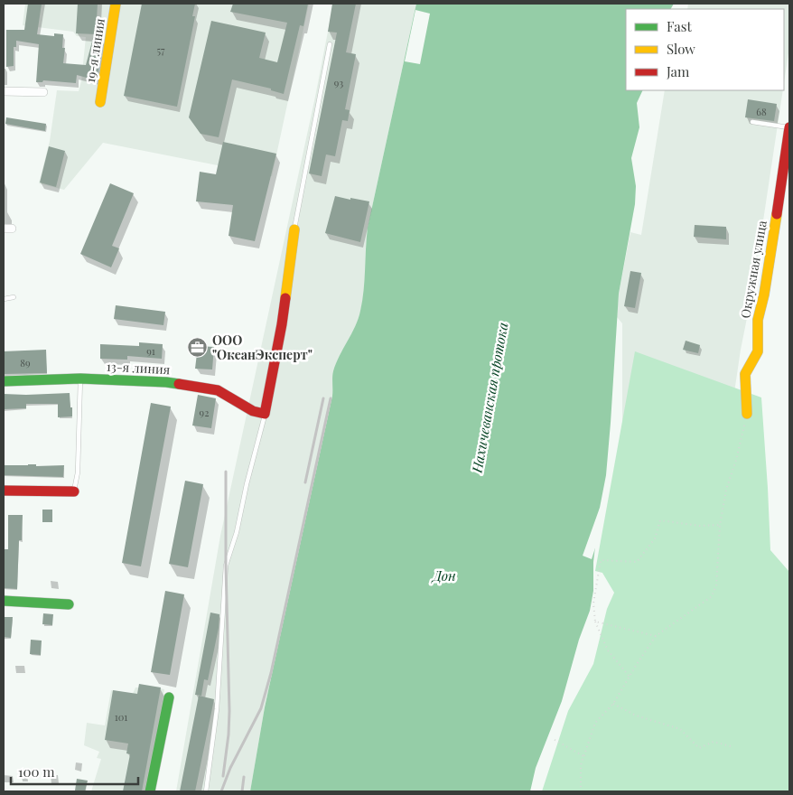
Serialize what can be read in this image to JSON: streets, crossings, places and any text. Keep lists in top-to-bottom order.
{
  "streets": {
    "street": ["19-я линия", "Окружная улица", "13-я линия"]
  },
  "water": ["Нахичеванская протока", "Дон"],
  "places": {
    "office": ["ООО \"ОкеанЭксперт\""]
  },
  "house_numbers": [
    "57",
    "93",
    "68",
    "91",
    "89",
    "92",
    "101"
  ],
  "legend": ["Fast", "Slow", "Jam"],
  "scale_bar": "100 m"
}
